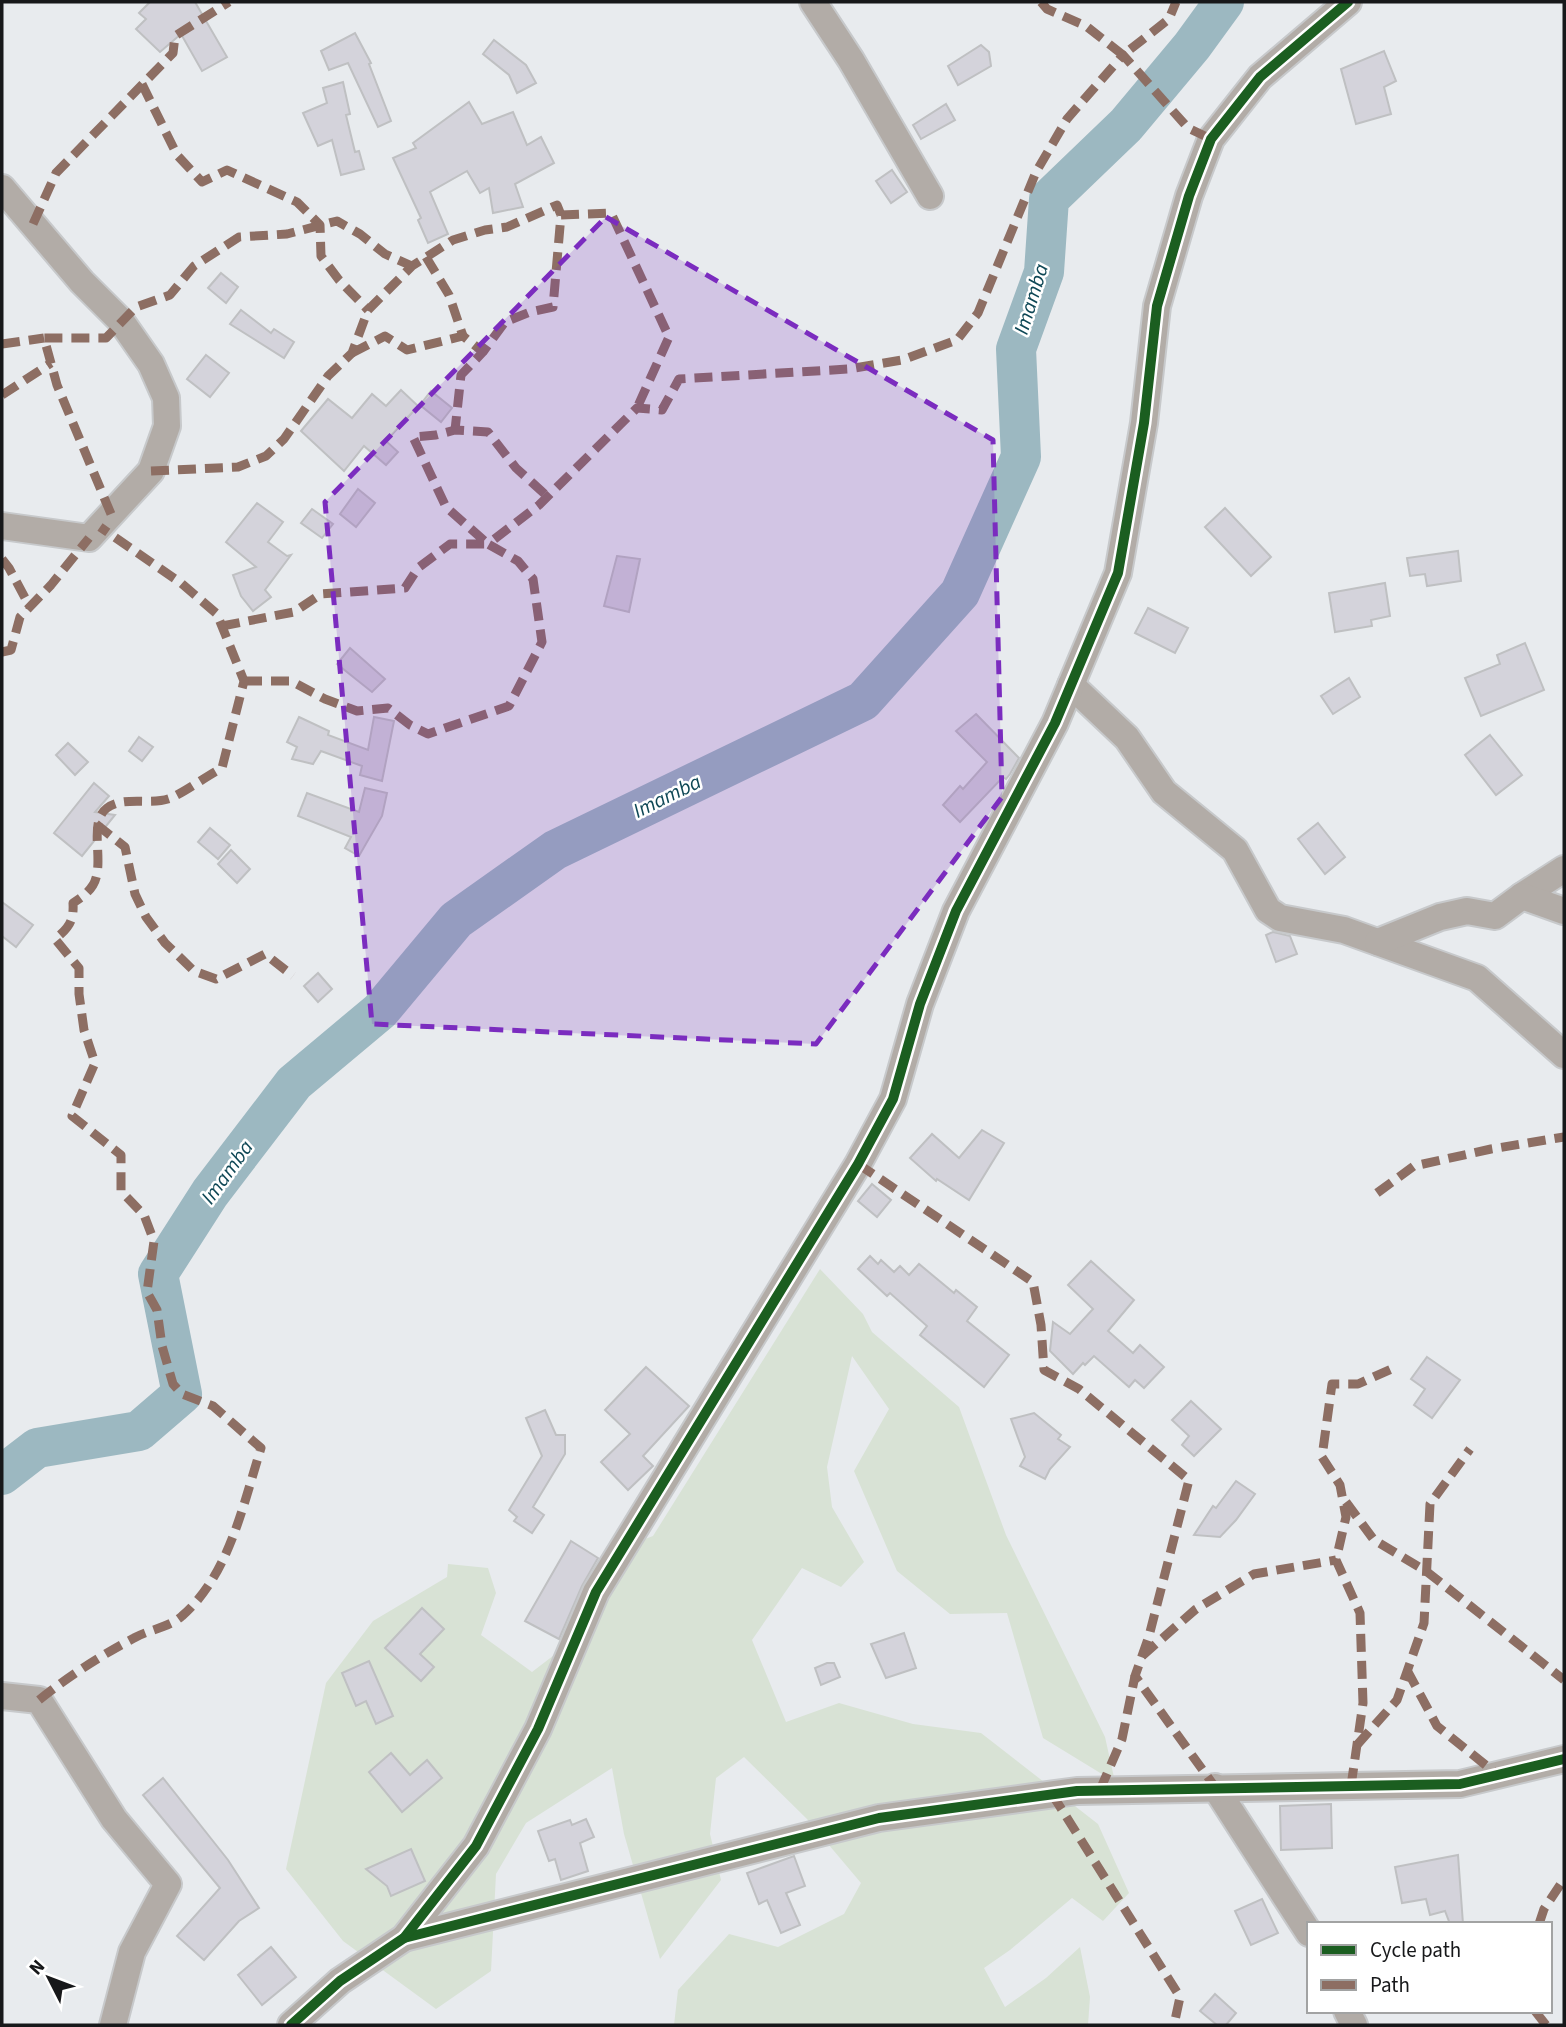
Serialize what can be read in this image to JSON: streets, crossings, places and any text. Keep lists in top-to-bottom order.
{
  "water": ["Imamba"],
  "legend": ["Cycle path", "Path"],
  "north": "top left"
}
